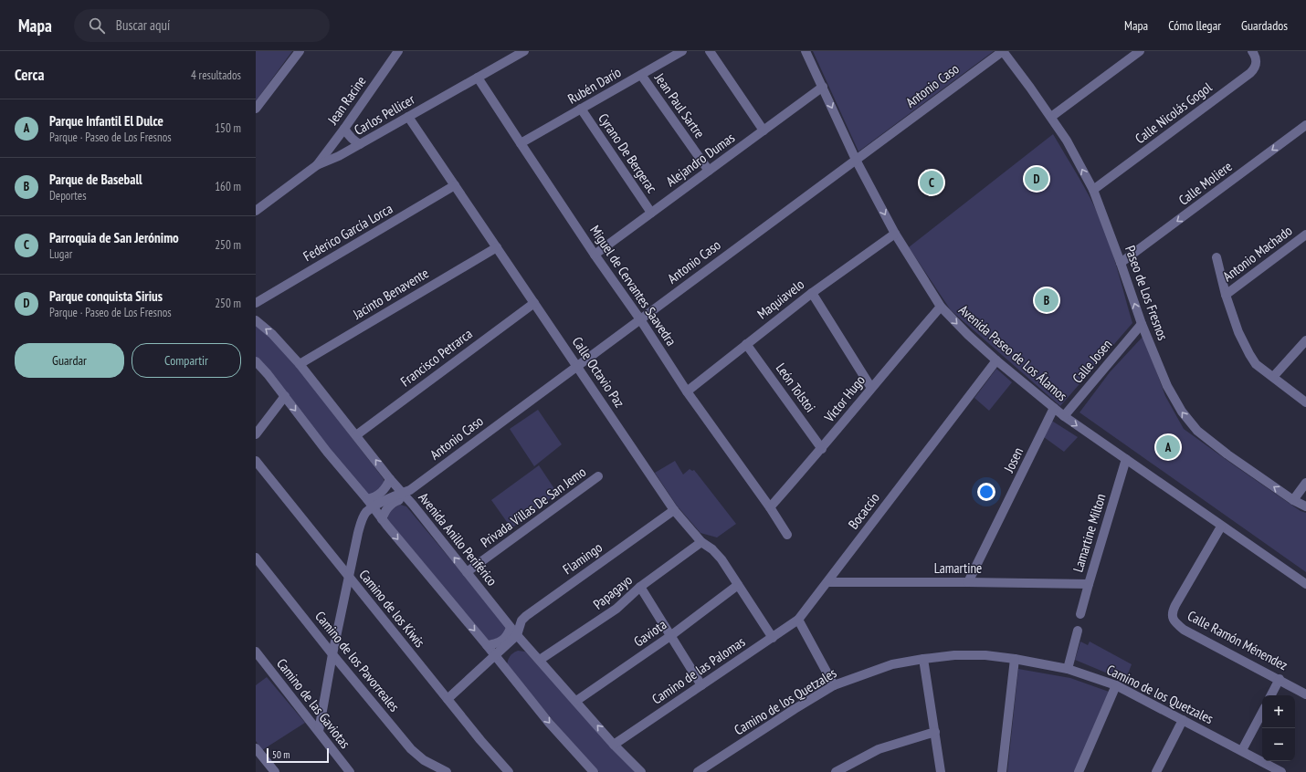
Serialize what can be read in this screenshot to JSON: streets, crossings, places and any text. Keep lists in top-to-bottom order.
{
  "streets": {
    "street": [
      "Rubén Darío",
      "Antonio Caso",
      "Jean Racine",
      "Jean Paul Sartre",
      "Calle Nicolás Gogol",
      "Carlos Pellicer",
      "Cyrano De Bergerac",
      "Alejandro Dumas",
      "Calle Moliere",
      "Federico García Lorca",
      "Antonio Machado",
      "Miguel de Cervantes Saavedra",
      "Paseo de Los Fresnos",
      "Jacinto Benavente",
      "Maquiavelo",
      "Avenida Paseo de Los Álamos",
      "Francisco Petrarca",
      "Calle Josen",
      "Calle Octavio Paz",
      "León Tolstoi",
      "Víctor Hugo",
      "Josen",
      "Privada Villas De San Jemo",
      "Bocaccio",
      "Lamartine Milton",
      "Avenida Anillo Periférico",
      "Flamingo",
      "Lamartine",
      "Papagayo",
      "Camino de los Kiwis",
      "Gaviota",
      "Calle Ramón Ménendez",
      "Camino de los Pavorreales",
      "Camino de las Palomas",
      "Camino de los Quetzales",
      "Camino de las Gaviotas"
    ]
  },
  "crossings": [
    ["Rubén Darío", "Jean Paul Sartre"],
    ["Rubén Darío", "Cyrano De Bergerac"],
    ["Rubén Darío", "Miguel de Cervantes Saavedra"],
    ["Antonio Caso", "Miguel de Cervantes Saavedra"],
    ["Antonio Caso", "Paseo de Los Fresnos"],
    ["Antonio Caso", "Avenida Paseo de Los Álamos"],
    ["Antonio Caso", "Calle Octavio Paz"],
    ["Antonio Caso", "Avenida Anillo Periférico"],
    ["Jean Racine", "Carlos Pellicer"],
    ["Jean Paul Sartre", "Alejandro Dumas"],
    ["Calle Nicolás Gogol", "Paseo de Los Fresnos"],
    ["Carlos Pellicer", "Miguel de Cervantes Saavedra"],
    ["Carlos Pellicer", "Calle Octavio Paz"],
    ["Cyrano De Bergerac", "Alejandro Dumas"],
    ["Alejandro Dumas", "Miguel de Cervantes Saavedra"],
    ["Alejandro Dumas", "Avenida Paseo de Los Álamos"],
    ["Calle Moliere", "Paseo de Los Fresnos"],
    ["Federico García Lorca", "Calle Octavio Paz"],
    ["Miguel de Cervantes Saavedra", "Maquiavelo"],
    ["Miguel de Cervantes Saavedra", "Víctor Hugo"],
    ["Paseo de Los Fresnos", "Calle Josen"],
    ["Jacinto Benavente", "Calle Octavio Paz"],
    ["Jacinto Benavente", "Avenida Anillo Periférico"],
    ["Maquiavelo", "Avenida Paseo de Los Álamos"],
    ["Maquiavelo", "León Tolstoi"],
    ["Avenida Paseo de Los Álamos", "Calle Josen"],
    ["Avenida Paseo de Los Álamos", "Víctor Hugo"],
    ["Avenida Paseo de Los Álamos", "Josen"],
    ["Avenida Paseo de Los Álamos", "Bocaccio"],
    ["Avenida Paseo de Los Álamos", "Lamartine Milton"],
    ["Avenida Paseo de Los Álamos", "Calle Ramón Ménendez"],
    ["Francisco Petrarca", "Calle Octavio Paz"],
    ["Francisco Petrarca", "Avenida Anillo Periférico"],
    ["Calle Octavio Paz", "Flamingo"],
    ["Calle Octavio Paz", "Papagayo"],
    ["Calle Octavio Paz", "Gaviota"],
    ["Calle Octavio Paz", "Camino de las Palomas"],
    ["León Tolstoi", "Víctor Hugo"],
    ["Josen", "Lamartine"],
    ["Privada Villas De San Jemo", "Avenida Anillo Periférico"],
    ["Bocaccio", "Lamartine"],
    ["Bocaccio", "Camino de las Palomas"],
    ["Lamartine Milton", "Lamartine"],
    ["Avenida Anillo Periférico", "Flamingo"],
    ["Avenida Anillo Periférico", "Papagayo"],
    ["Avenida Anillo Periférico", "Gaviota"],
    ["Avenida Anillo Periférico", "Camino de las Palomas"]
  ],
  "one_way": ["Calle Moliere", "Paseo de Los Fresnos", "Avenida Paseo de Los Álamos"],
  "scale_bar": "50 m",
  "page": {
    "header": "Mapa",
    "search": "Buscar aquí",
    "nav": ["Mapa", "Cómo llegar", "Guardados"],
    "heading": ["Cerca", "4 resultados"],
    "list": [
      {
        "mark": "A",
        "name": "Parque Infantil El Dulce",
        "note": "Parque · Paseo de Los Fresnos",
        "value": "150 m"
      },
      {
        "mark": "B",
        "name": "Parque de Baseball",
        "note": "Deportes",
        "value": "160 m"
      },
      {
        "mark": "C",
        "name": "Parroquia de San Jerónimo",
        "note": "Lugar",
        "value": "250 m"
      },
      {
        "mark": "D",
        "name": "Parque conquista Sirius",
        "note": "Parque · Paseo de Los Fresnos",
        "value": "250 m"
      }
    ],
    "pins": [
      "D",
      "C",
      "B",
      "A"
    ],
    "buttons": ["Guardar", "Compartir"],
    "map_buttons": ["+", "−"],
    "scale": "50 m"
  }
}
